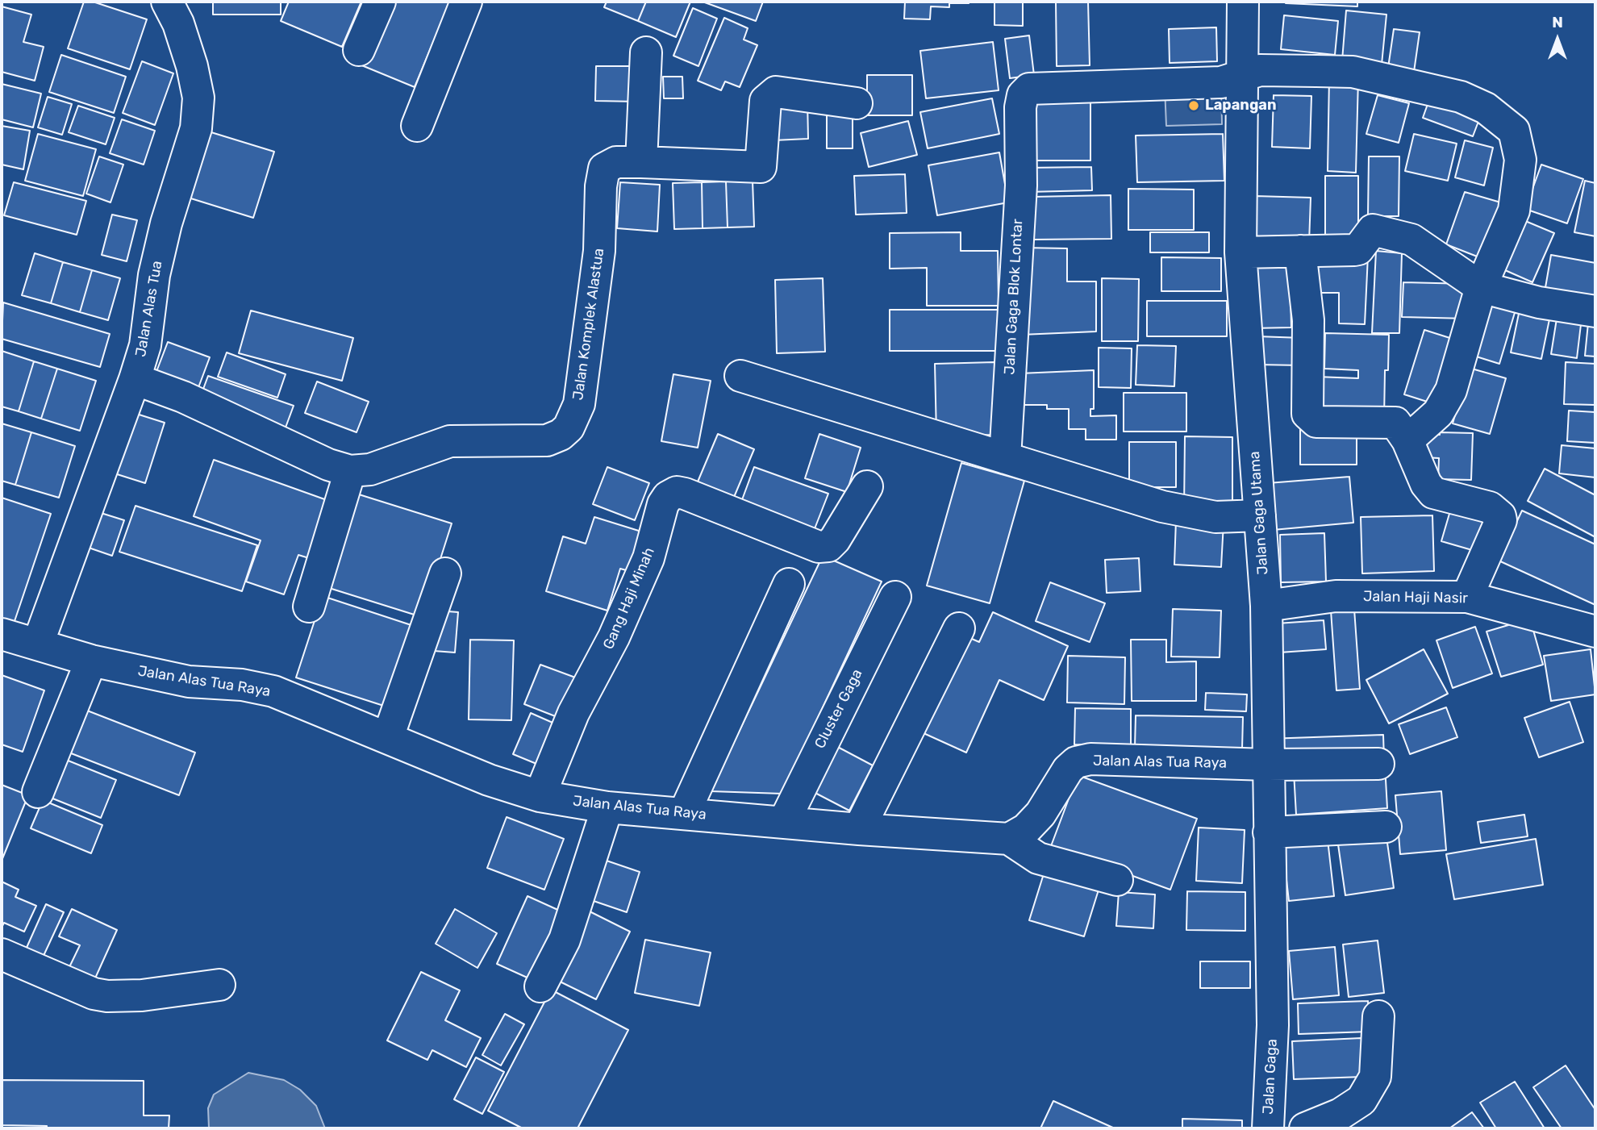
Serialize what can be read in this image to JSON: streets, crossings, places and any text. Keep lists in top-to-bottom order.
{
  "streets": {
    "street": [
      "Jalan Gaga Blok Lontar",
      "Jalan Alas Tua",
      "Jalan Komplek Alastua",
      "Jalan Gaga Utama",
      "Jalan Haji Nasir",
      "Gang Haji Minah",
      "Jalan Alas Tua Raya",
      "Cluster Gaga",
      "Jalan Gaga"
    ]
  },
  "crossings": [
    ["Jalan Gaga Blok Lontar", "Jalan Gaga Utama"],
    ["Jalan Alas Tua", "Jalan Komplek Alastua"],
    ["Jalan Alas Tua", "Jalan Alas Tua Raya"],
    ["Jalan Gaga Utama", "Jalan Haji Nasir"],
    ["Jalan Gaga Utama", "Jalan Alas Tua Raya"],
    ["Jalan Gaga Utama", "Jalan Gaga"],
    ["Gang Haji Minah", "Jalan Alas Tua Raya"],
    ["Jalan Alas Tua Raya", "Cluster Gaga"]
  ],
  "places": ["Lapangan"],
  "north": "top"
}
